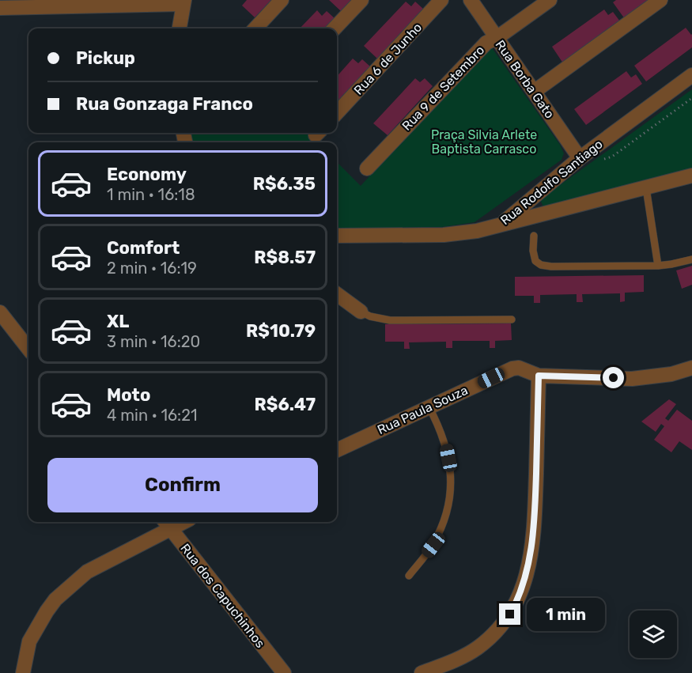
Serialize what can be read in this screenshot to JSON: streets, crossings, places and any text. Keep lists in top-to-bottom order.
{
  "streets": {
    "street": [
      "Rua 6 de Junho",
      "Rua Borba Gato",
      "Rua 9 de Setembro",
      "Rua Rodolfo Santiago",
      "Rua Paula Souza",
      "Rua dos Capuchinhos"
    ]
  },
  "crossings": [
    ["Rua Borba Gato", "Rua 9 de Setembro"],
    ["Rua Borba Gato", "Rua Rodolfo Santiago"]
  ],
  "parks": ["Praça Silvia Arlete Baptista Carrasco"],
  "page": {
    "banner": ["Pickup", "Rua Gonzaga Franco"],
    "list": [
      {
        "name": "Economy",
        "note": "1 min · 16:18",
        "value": "R$6.35"
      },
      {
        "name": "Comfort",
        "note": "2 min · 16:19",
        "value": "R$8.57"
      },
      {
        "name": "XL",
        "note": "3 min · 16:20",
        "value": "R$10.79"
      },
      {
        "name": "Moto",
        "note": "4 min · 16:21",
        "value": "R$6.47"
      }
    ],
    "buttons": "Confirm",
    "bubble": "1 min"
  }
}
